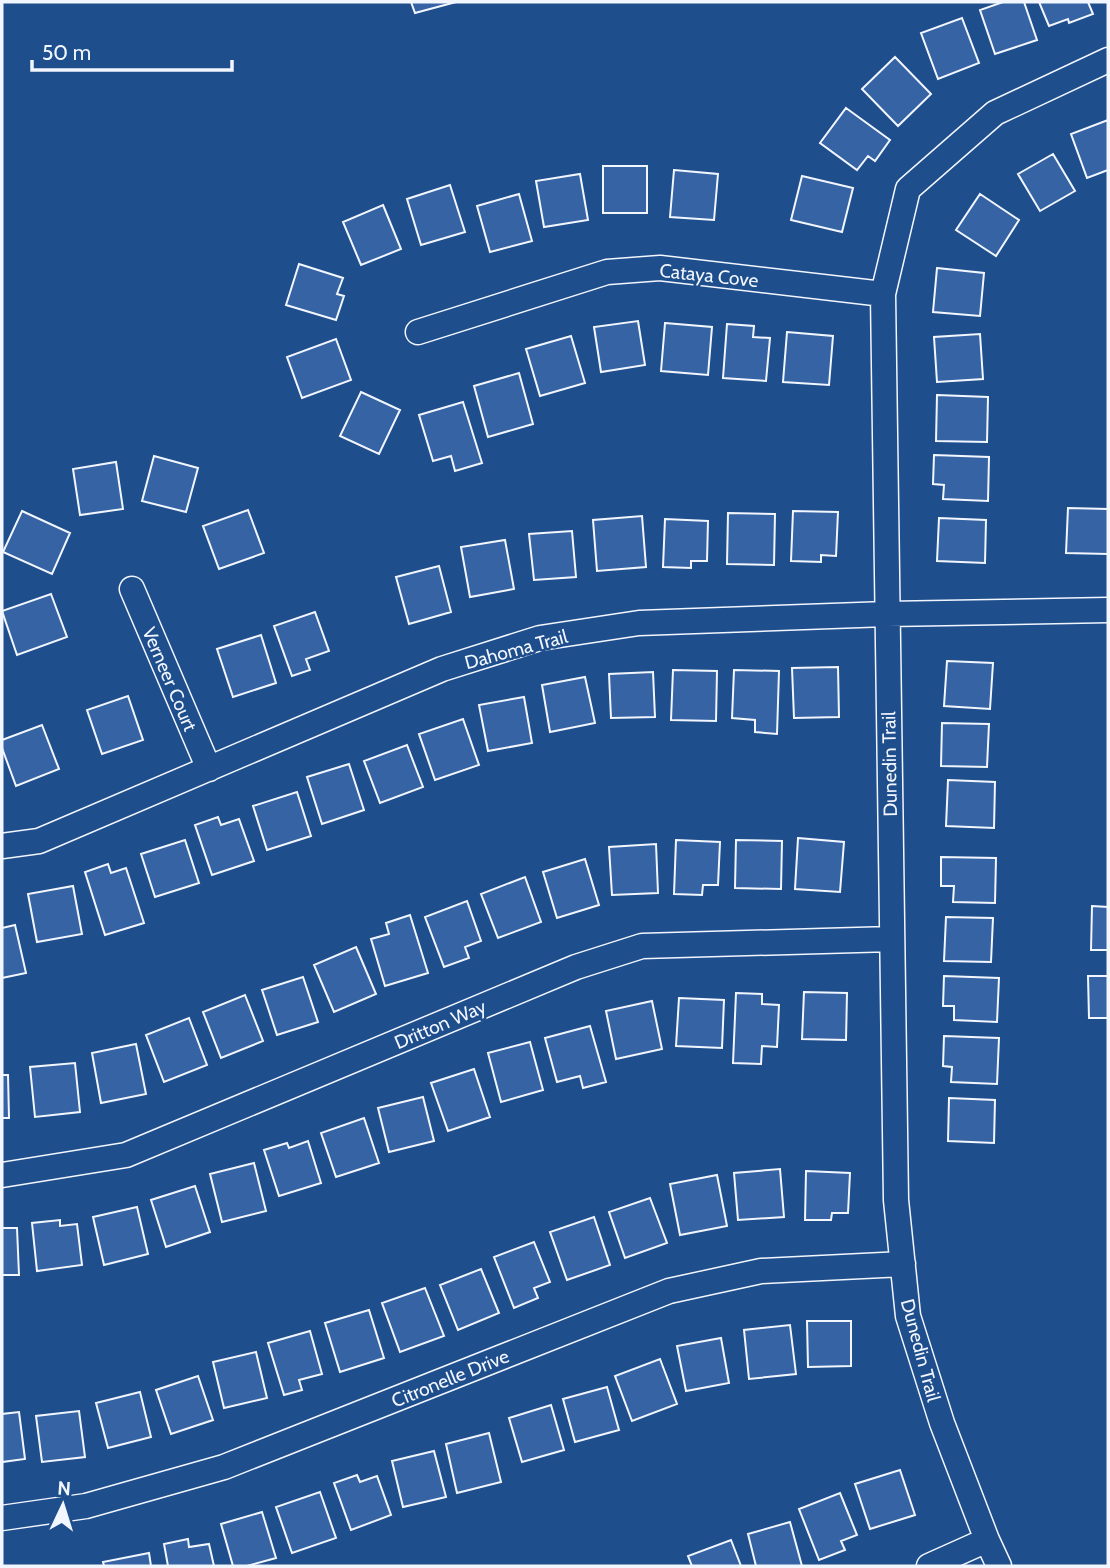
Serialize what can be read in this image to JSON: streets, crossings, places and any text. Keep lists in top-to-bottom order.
{
  "streets": {
    "street": [
      "Cataya Cove",
      "Dahoma Trail",
      "Verneer Court",
      "Dunedin Trail",
      "Dritton Way",
      "Citronelle Drive"
    ]
  },
  "crossings": [
    ["Cataya Cove", "Dunedin Trail"],
    ["Dahoma Trail", "Verneer Court"],
    ["Dahoma Trail", "Dunedin Trail"],
    ["Dunedin Trail", "Dritton Way"],
    ["Dunedin Trail", "Citronelle Drive"]
  ],
  "scale_bar": "50 m",
  "north": "top"
}
